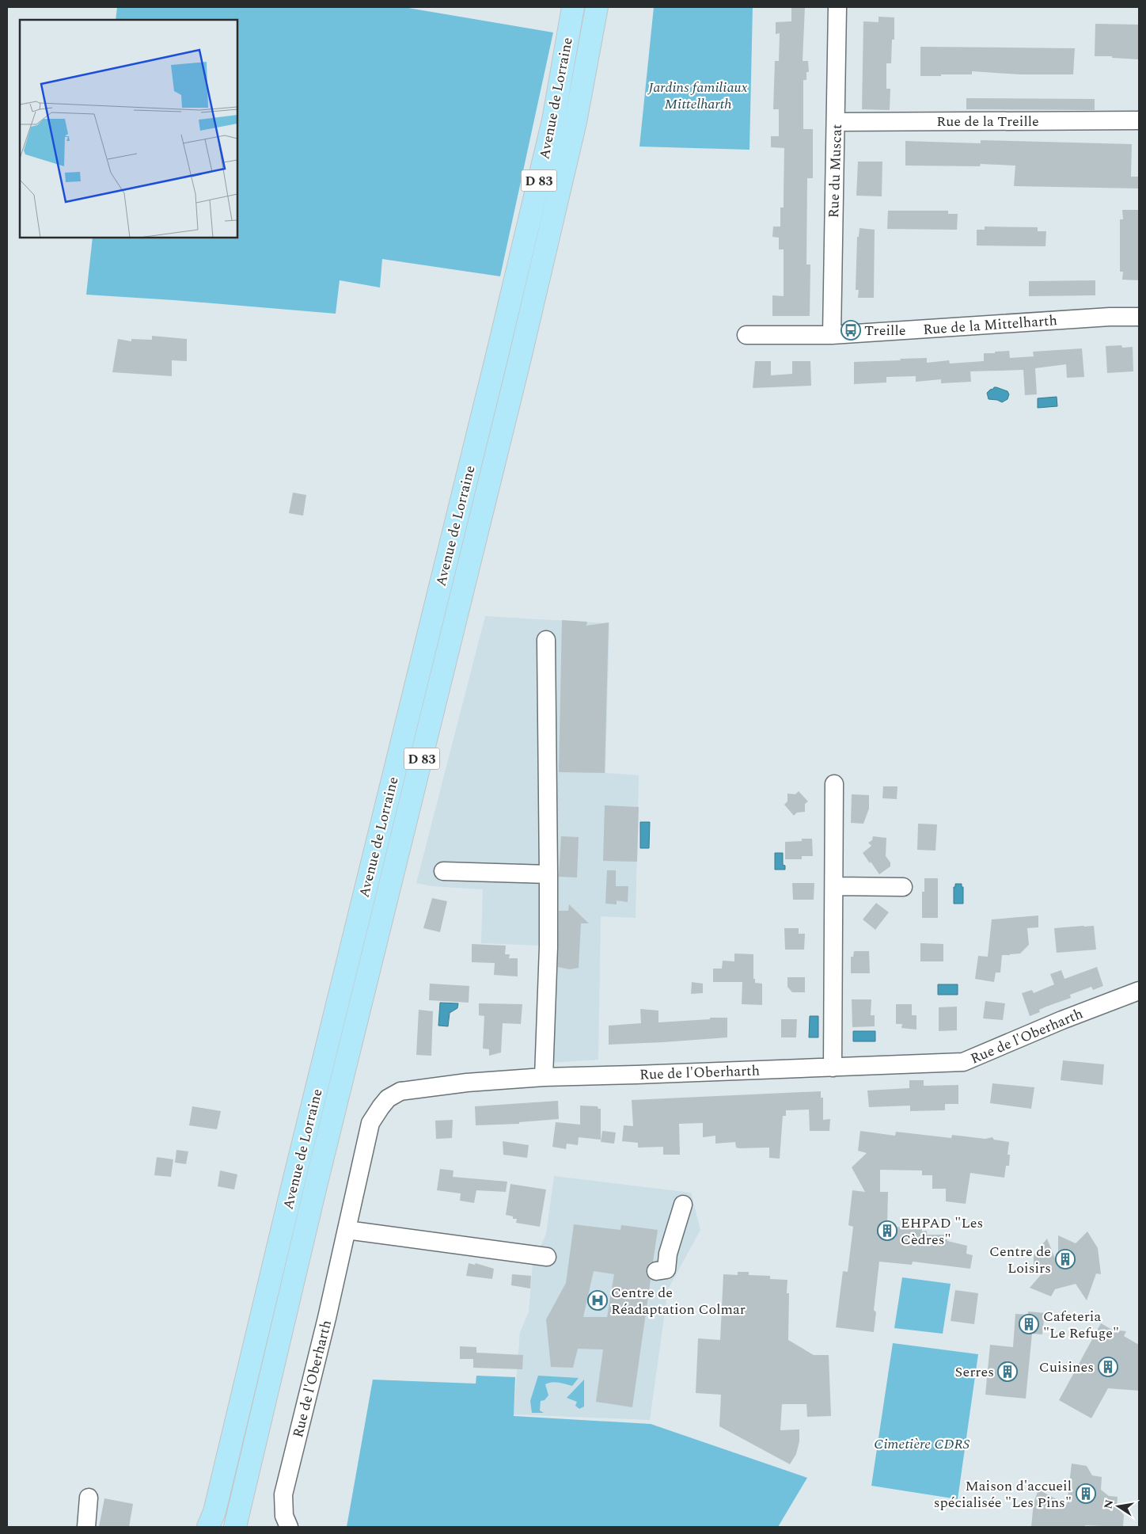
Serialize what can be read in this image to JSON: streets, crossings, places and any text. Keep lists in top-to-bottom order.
{
  "streets": {
    "main road": ["Avenue de Lorraine", "D 83"],
    "street": [
      "Rue de la Treille",
      "Rue du Muscat",
      "Rue de la Mittelharth",
      "Rue de l'Oberharth"
    ]
  },
  "crossings": [
    ["Rue de la Treille", "Rue du Muscat"],
    ["Rue du Muscat", "Rue de la Mittelharth"]
  ],
  "parks": ["Jardins familiaux Mittelharth", "Cimetière CDRS"],
  "places": {
    "bus stop": ["Treille"],
    "building": [
      "EHPAD \"Les Cèdres\"",
      "Centre de Loisirs",
      "Cafeteria \"Le Refuge\"",
      "Cuisines",
      "Serres",
      "Maison d'accueil spécialisée \"Les Pins\""
    ],
    "hospital": ["Centre de Réadaptation Colmar"]
  },
  "north": "left"
}
